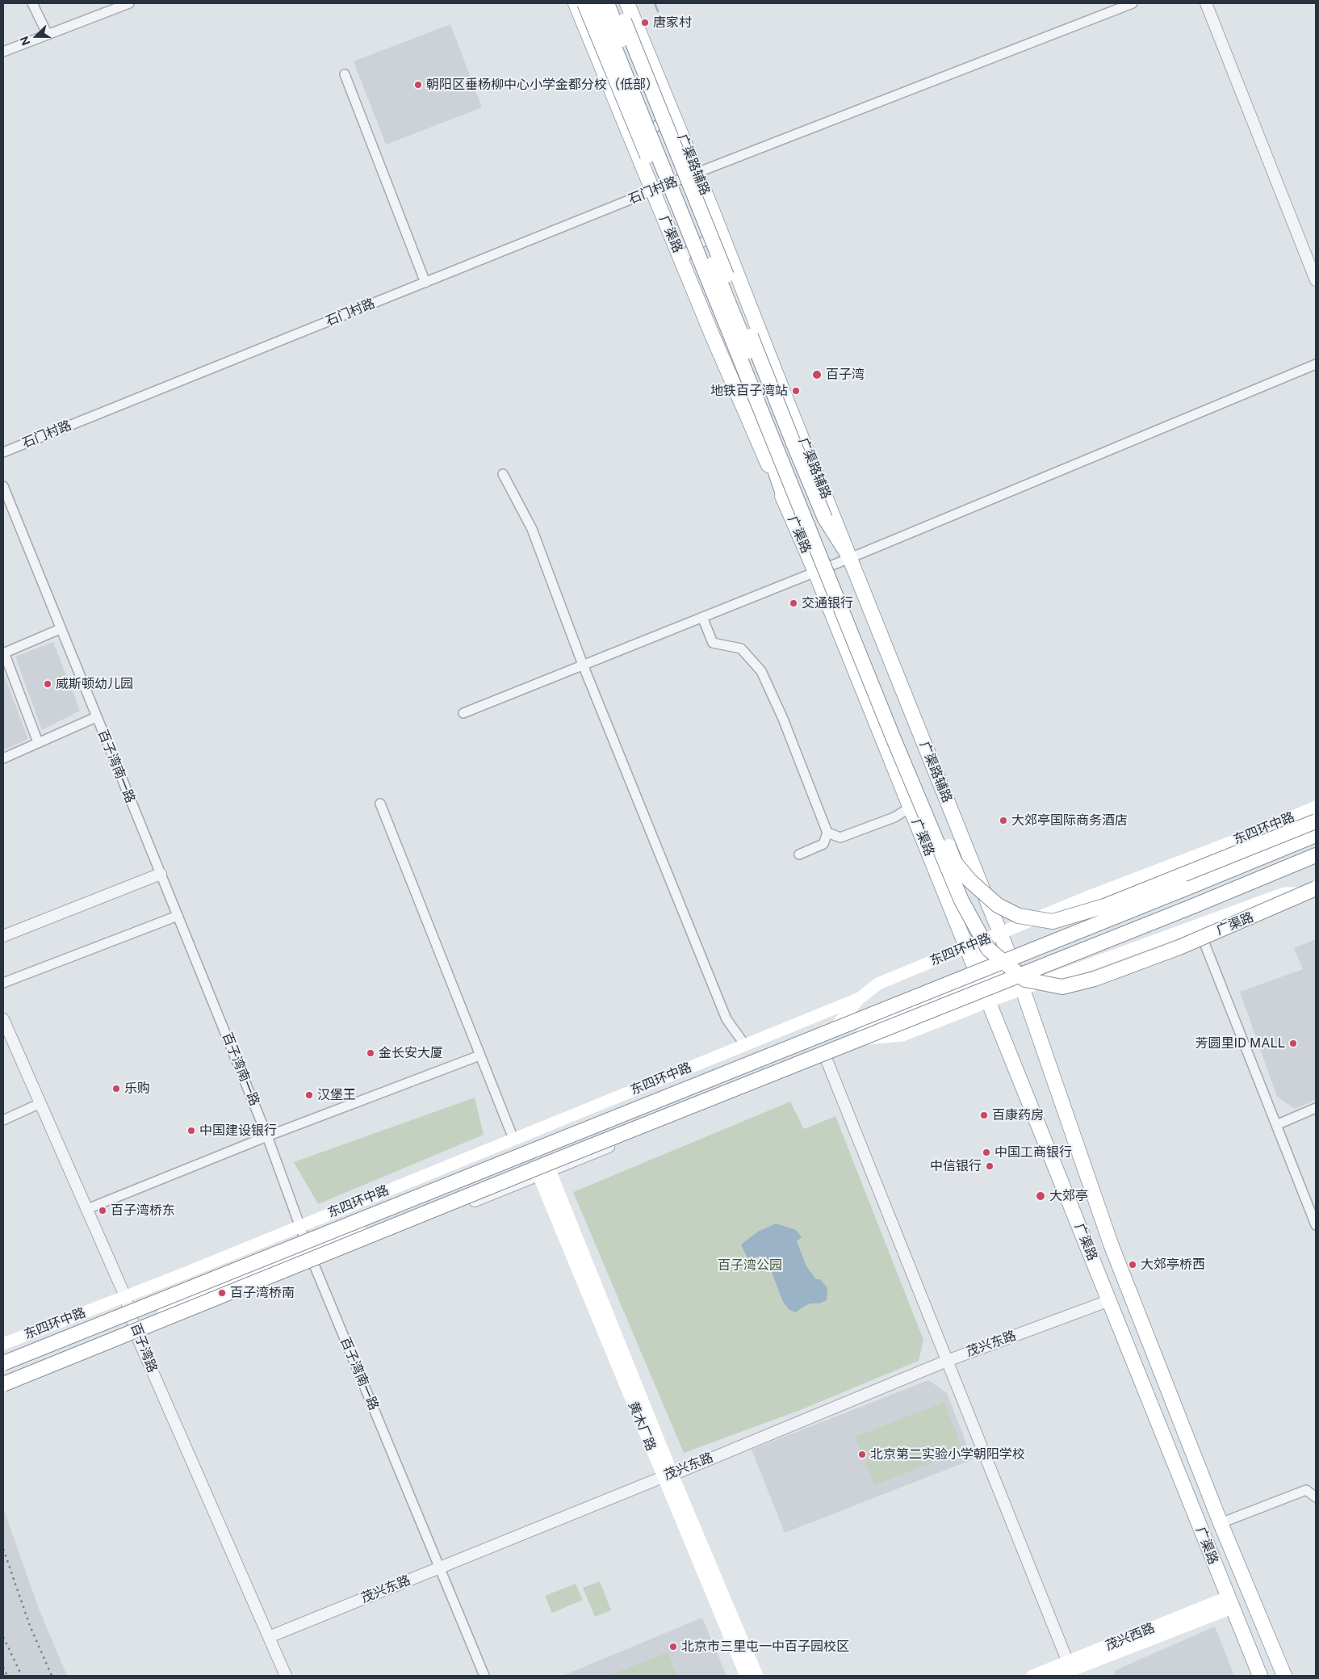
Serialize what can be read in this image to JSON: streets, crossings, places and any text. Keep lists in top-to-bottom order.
{
  "streets": {
    "main road": [
      "广渠路辅路",
      "广渠路",
      "东四环中路",
      "茂兴西路"
    ],
    "street": [
      "石门村路",
      "百子湾南一路",
      "茂兴东路",
      "百子湾路"
    ]
  },
  "crossings": [
    ["广渠路辅路", "石门村路"],
    ["广渠路辅路", "广渠路"],
    ["广渠路辅路", "东四环中路"],
    ["石门村路", "广渠路"],
    ["广渠路", "东四环中路"],
    ["广渠路", "茂兴东路"],
    ["广渠路", "茂兴西路"],
    ["百子湾南一路", "东四环中路"],
    ["百子湾南一路", "茂兴东路"],
    ["东四环中路", "百子湾路"],
    ["茂兴东路", "百子湾路"]
  ],
  "parks": ["百子湾公园"],
  "places": [
    "唐家村",
    "朝阳区垂杨柳中心小学金都分校（低部）",
    "百子湾",
    "地铁百子湾站",
    "交通银行",
    "威斯顿幼儿园",
    "大郊亭国际商务酒店",
    "芳圆里ID MALL",
    "金长安大厦",
    "乐购",
    "汉堡王",
    "百康药房",
    "中国建设银行",
    "中国工商银行",
    "中信银行",
    "大郊亭",
    "百子湾桥东",
    "大郊亭桥西",
    "百子湾桥南",
    "北京第二实验小学朝阳学校",
    "北京市三里屯一中百子园校区"
  ],
  "north": "left"
}
